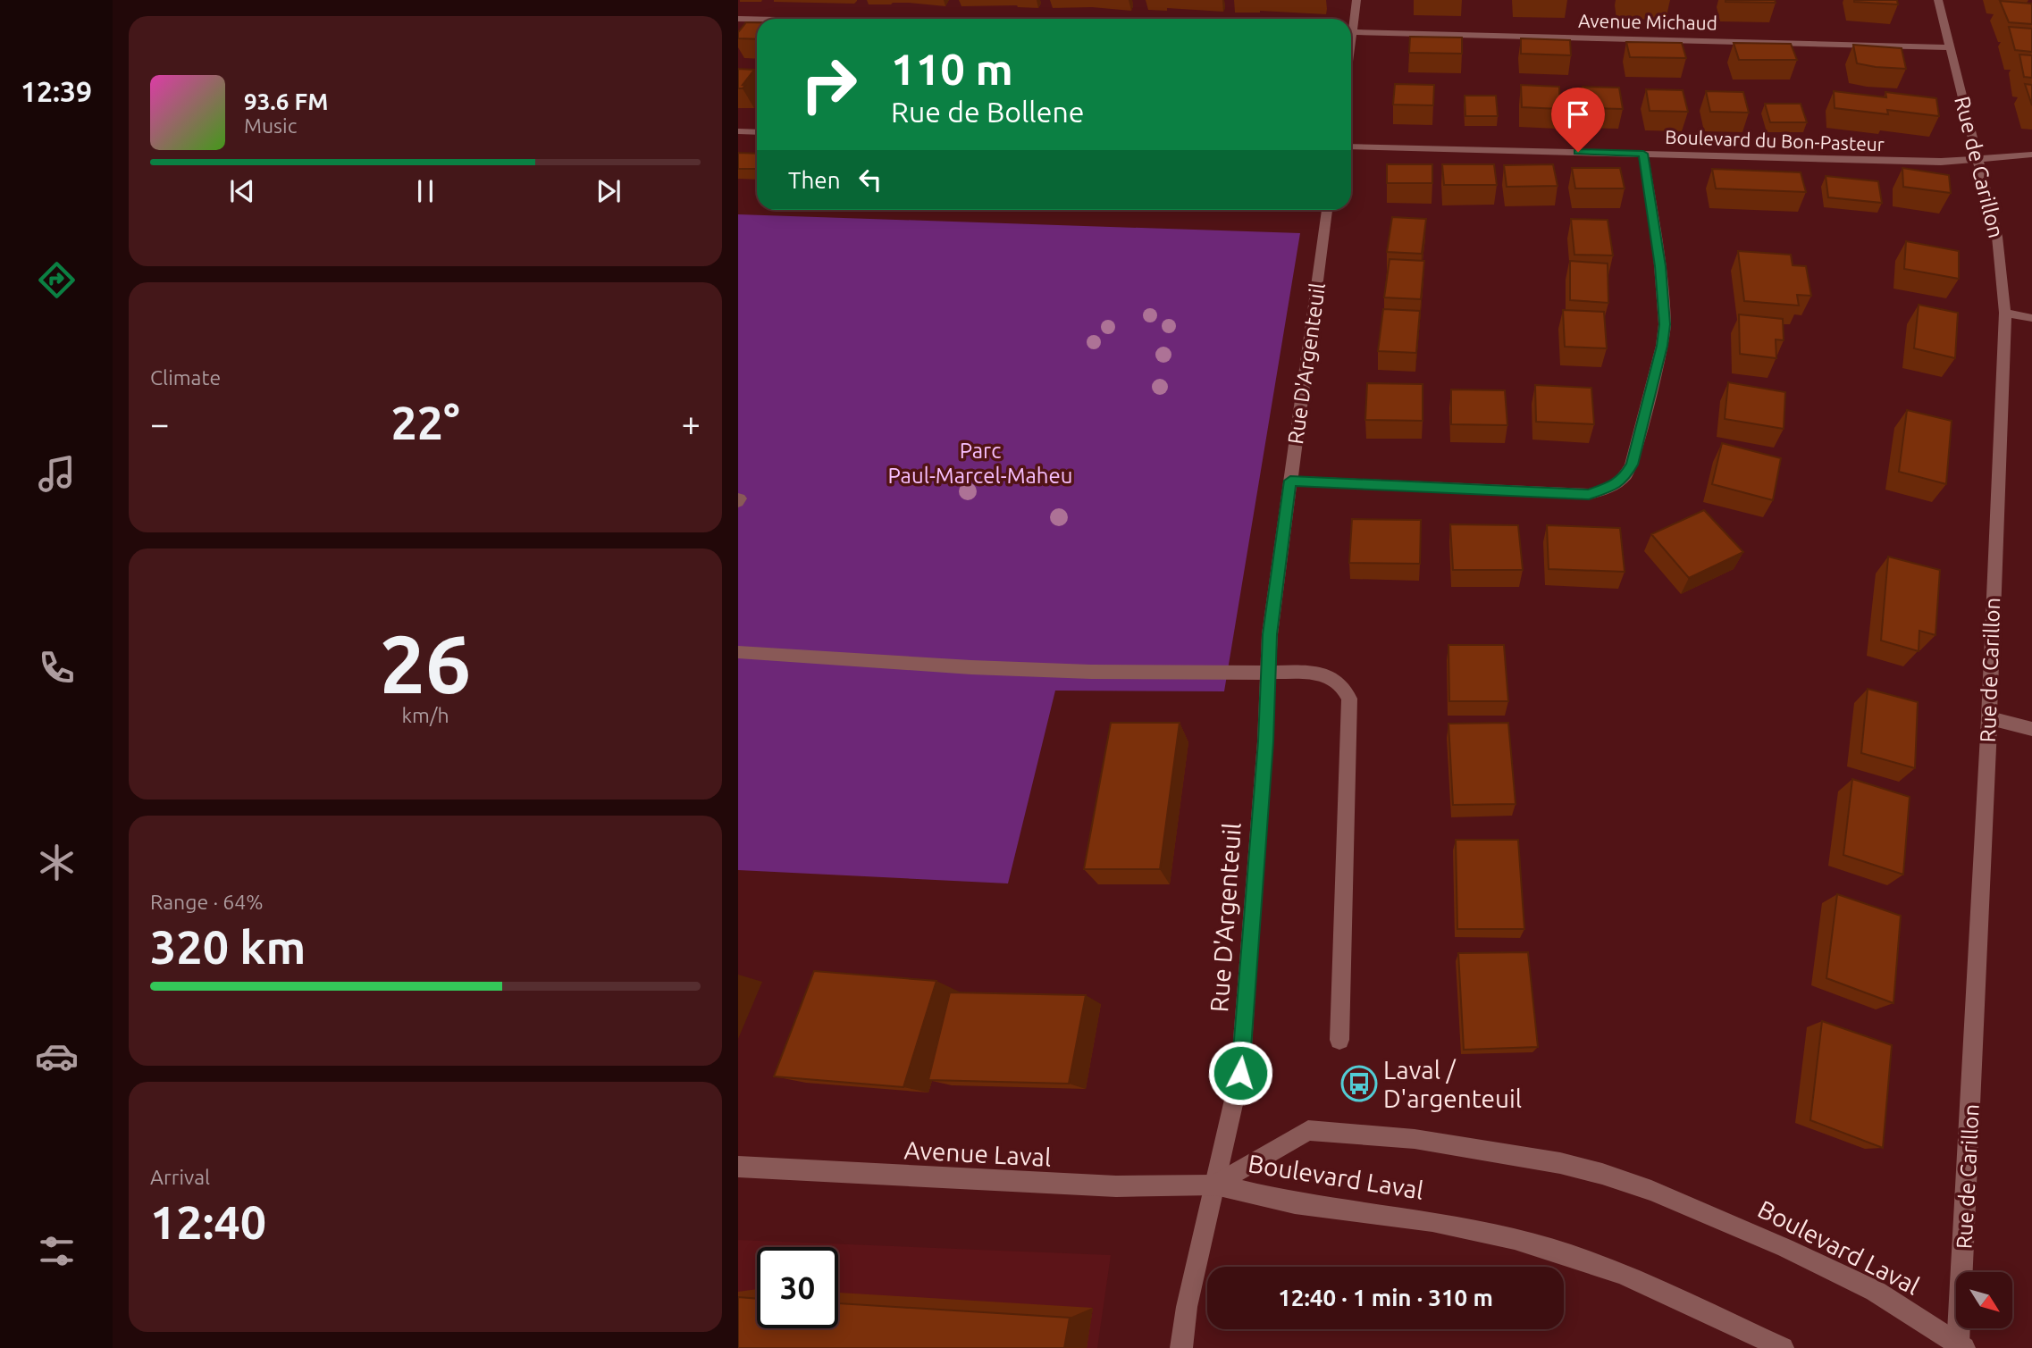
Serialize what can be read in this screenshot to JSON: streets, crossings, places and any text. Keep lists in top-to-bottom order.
{
  "streets": {
    "street": [
      "Avenue Michaud",
      "Boulevard du Bon-Pasteur",
      "Rue de Carillon",
      "Rue D'Argenteuil",
      "Avenue Laval",
      "Boulevard Laval"
    ]
  },
  "crossings": [
    ["Avenue Michaud", "Rue de Carillon"],
    ["Boulevard du Bon-Pasteur", "Rue de Carillon"],
    ["Rue de Carillon", "Boulevard Laval"],
    ["Rue D'Argenteuil", "Avenue Laval"],
    ["Rue D'Argenteuil", "Boulevard Laval"],
    ["Avenue Laval", "Boulevard Laval"]
  ],
  "parks": ["Parc Paul-Marcel-Maheu"],
  "places": {
    "bus stop": ["Laval / D'argenteuil"]
  },
  "north": "bottom right",
  "page": {
    "tabs": "12:39",
    "turn": ["110 m", "Rue de Bollene"],
    "song": ["93.6 FM", "Music"],
    "then": "Then",
    "tile": [
      "Climate",
      ["26", "km/h"],
      ["Range · 64%", "320 km"],
      ["Arrival", "12:40"]
    ],
    "heat": ["−", "22°", "+"],
    "limit": "30",
    "trip": "12:40 · 1 min · 310 m"
  }
}
